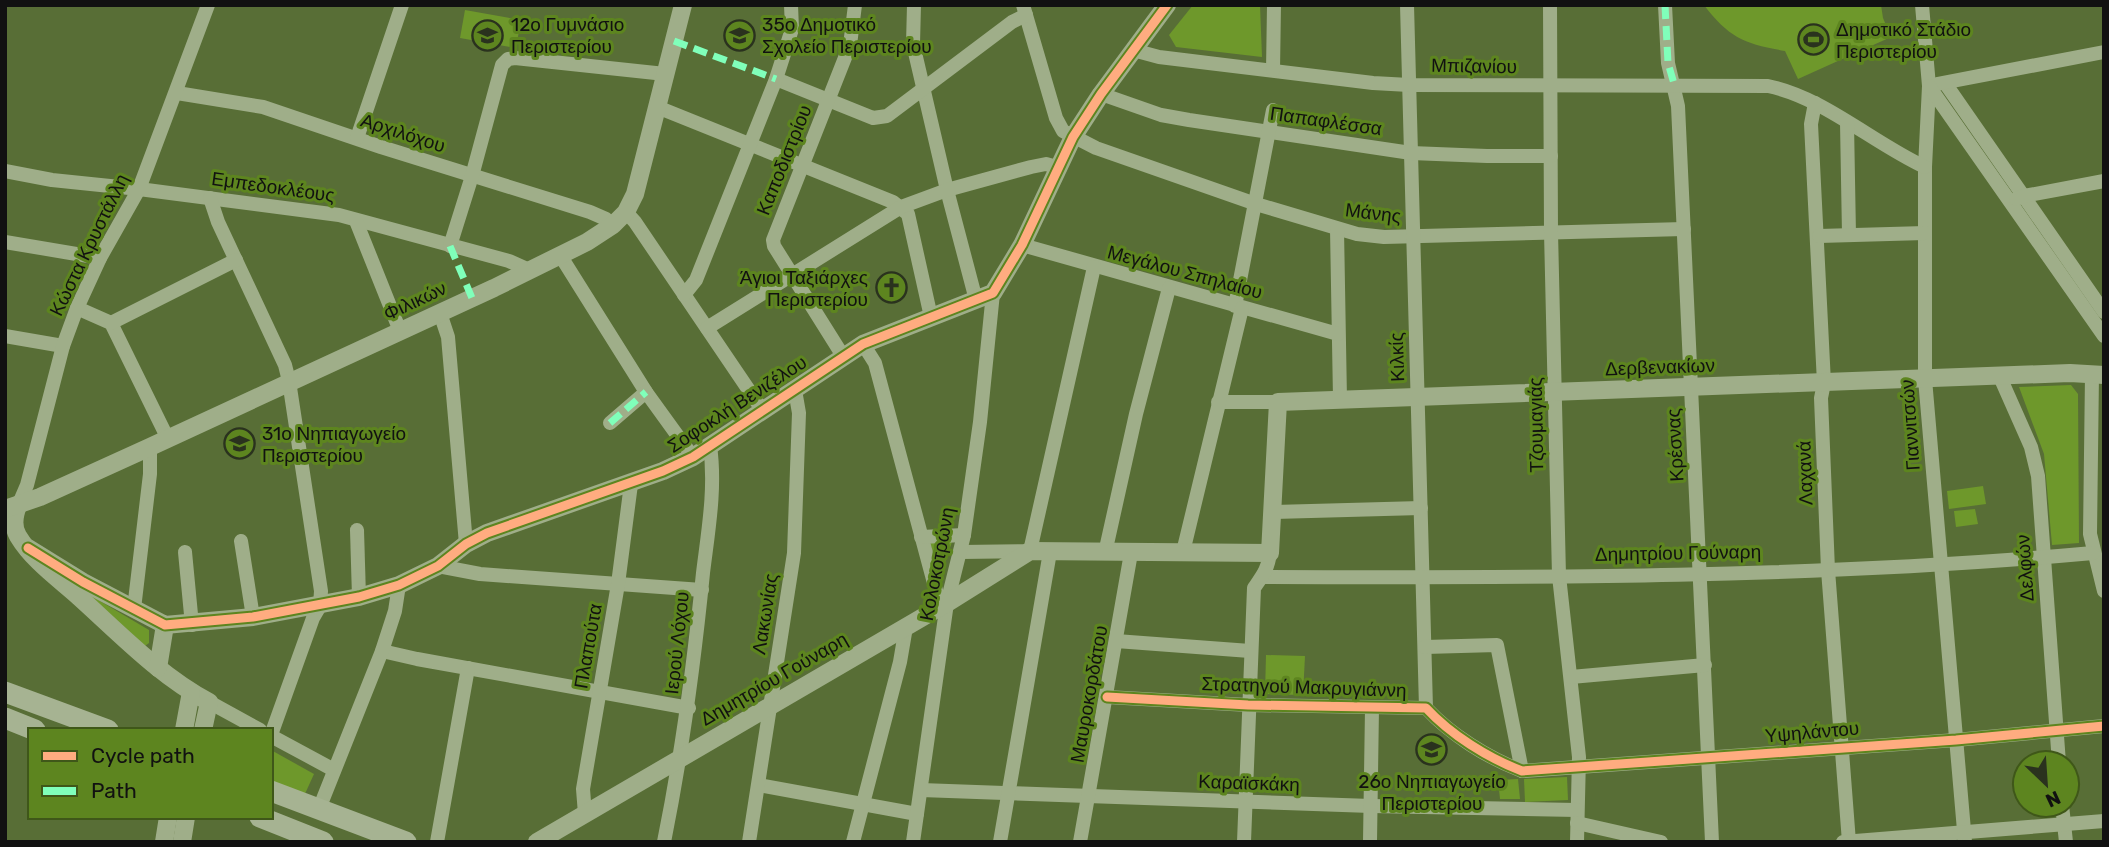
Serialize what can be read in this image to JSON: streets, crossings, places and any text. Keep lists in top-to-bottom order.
{
  "streets": {
    "street": [
      "Μπιζανίου",
      "Παπαφλέσσα",
      "Αρχιλόχου",
      "Καποδιστρίου",
      "Εμπεδοκλέους",
      "Μάνης",
      "Κώστα Κρυστάλλη",
      "Μεγάλου Σπηλαίου",
      "Φιλικών",
      "Κιλκίς",
      "Δερβενακίων",
      "Σοφοκλή Βενιζέλου",
      "Τζουμαγιάς",
      "Γιαννιτσών",
      "Κρέσνας",
      "Λαχανά",
      "Δημητρίου Γούναρη",
      "Κολοκοτρώνη",
      "Δελφών",
      "Λακωνίας",
      "Ιερού Λόχου",
      "Πλαπούτα",
      "Στρατηγού Μακρυγιάννη",
      "Μαυροκορδάτου",
      "Υψηλάντου",
      "Καραϊσκάκη"
    ]
  },
  "crossings": [
    ["Μπιζανίου", "Κιλκίς"],
    ["Μπιζανίου", "Τζουμαγιάς"],
    ["Μπιζανίου", "Γιαννιτσών"],
    ["Μπιζανίου", "Κρέσνας"],
    ["Μπιζανίου", "Λαχανά"],
    ["Παπαφλέσσα", "Κιλκίς"],
    ["Παπαφλέσσα", "Τζουμαγιάς"],
    ["Αρχιλόχου", "Κώστα Κρυστάλλη"],
    ["Αρχιλόχου", "Φιλικών"],
    ["Καποδιστρίου", "Σοφοκλή Βενιζέλου"],
    ["Εμπεδοκλέους", "Κώστα Κρυστάλλη"],
    ["Εμπεδοκλέους", "Φιλικών"],
    ["Μάνης", "Κιλκίς"],
    ["Μάνης", "Τζουμαγιάς"],
    ["Μάνης", "Κρέσνας"],
    ["Κώστα Κρυστάλλη", "Φιλικών"],
    ["Κιλκίς", "Δερβενακίων"],
    ["Κιλκίς", "Δημητρίου Γούναρη"],
    ["Κιλκίς", "Στρατηγού Μακρυγιάννη"],
    ["Δερβενακίων", "Τζουμαγιάς"],
    ["Δερβενακίων", "Γιαννιτσών"],
    ["Δερβενακίων", "Κρέσνας"],
    ["Δερβενακίων", "Λαχανά"],
    ["Δερβενακίων", "Δελφών"],
    ["Σοφοκλή Βενιζέλου", "Κολοκοτρώνη"],
    ["Σοφοκλή Βενιζέλου", "Λακωνίας"],
    ["Σοφοκλή Βενιζέλου", "Ιερού Λόχου"],
    ["Σοφοκλή Βενιζέλου", "Πλαπούτα"],
    ["Τζουμαγιάς", "Δημητρίου Γούναρη"],
    ["Τζουμαγιάς", "Υψηλάντου"],
    ["Τζουμαγιάς", "Καραϊσκάκη"],
    ["Γιαννιτσών", "Δημητρίου Γούναρη"],
    ["Γιαννιτσών", "Υψηλάντου"],
    ["Κρέσνας", "Δημητρίου Γούναρη"],
    ["Κρέσνας", "Υψηλάντου"],
    ["Λαχανά", "Δημητρίου Γούναρη"],
    ["Λαχανά", "Υψηλάντου"],
    ["Δημητρίου Γούναρη", "Κολοκοτρώνη"],
    ["Δημητρίου Γούναρη", "Δελφών"],
    ["Δημητρίου Γούναρη", "Λακωνίας"],
    ["Δημητρίου Γούναρη", "Ιερού Λόχου"],
    ["Δημητρίου Γούναρη", "Πλαπούτα"],
    ["Κολοκοτρώνη", "Καραϊσκάκη"],
    ["Δελφών", "Υψηλάντου"],
    ["Στρατηγού Μακρυγιάννη", "Μαυροκορδάτου"],
    ["Στρατηγού Μακρυγιάννη", "Υψηλάντου"],
    ["Μαυροκορδάτου", "Καραϊσκάκη"]
  ],
  "places": {
    "school or university": [
      "12ο Γυμνάσιο Περιστερίου",
      "35ο Δημοτικό Σχολείο Περιστερίου",
      "31ο Νηπιαγωγείο Περιστερίου",
      "26ο Νηπιαγωγείο Περιστερίου"
    ],
    "sports": ["Δημοτικό Στάδιο Περιστερίου"],
    "church": ["Άγιοι Ταξιάρχες Περιστερίου"]
  },
  "legend": ["Cycle path", "Path"],
  "north": "bottom right"
}
